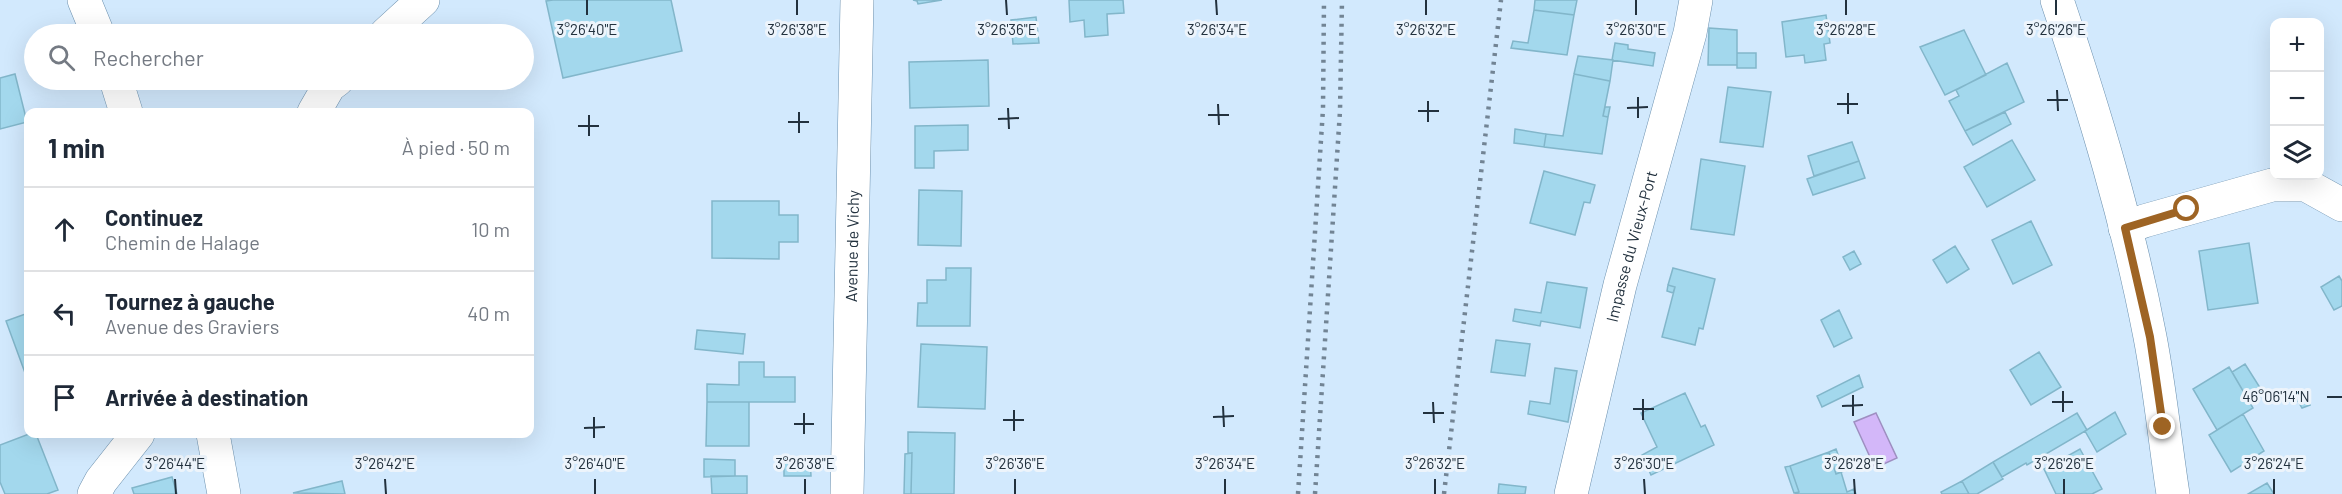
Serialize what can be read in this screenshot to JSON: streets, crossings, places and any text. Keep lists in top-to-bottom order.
{
  "streets": {
    "street": ["Impasse du Vieux-Port", "Avenue de Vichy"]
  },
  "page": {
    "map_buttons": ["+", "−"],
    "search": "Rechercher",
    "heading": ["1 min", "À pied · 50 m"],
    "list": [
      ["Continuez", "Chemin de Halage", "10 m"],
      ["Tournez à gauche", "Avenue des Graviers", "40 m"],
      "Arrivée à destination"
    ]
  },
  "coordinates": [
    "3°26'40\"E",
    "3°26'38\"E",
    "3°26'36\"E",
    "3°26'34\"E",
    "3°26'32\"E",
    "3°26'30\"E",
    "3°26'28\"E",
    "3°26'26\"E",
    "46°06'14\"N",
    "3°26'44\"E",
    "3°26'42\"E",
    "3°26'24\"E"
  ]
}
